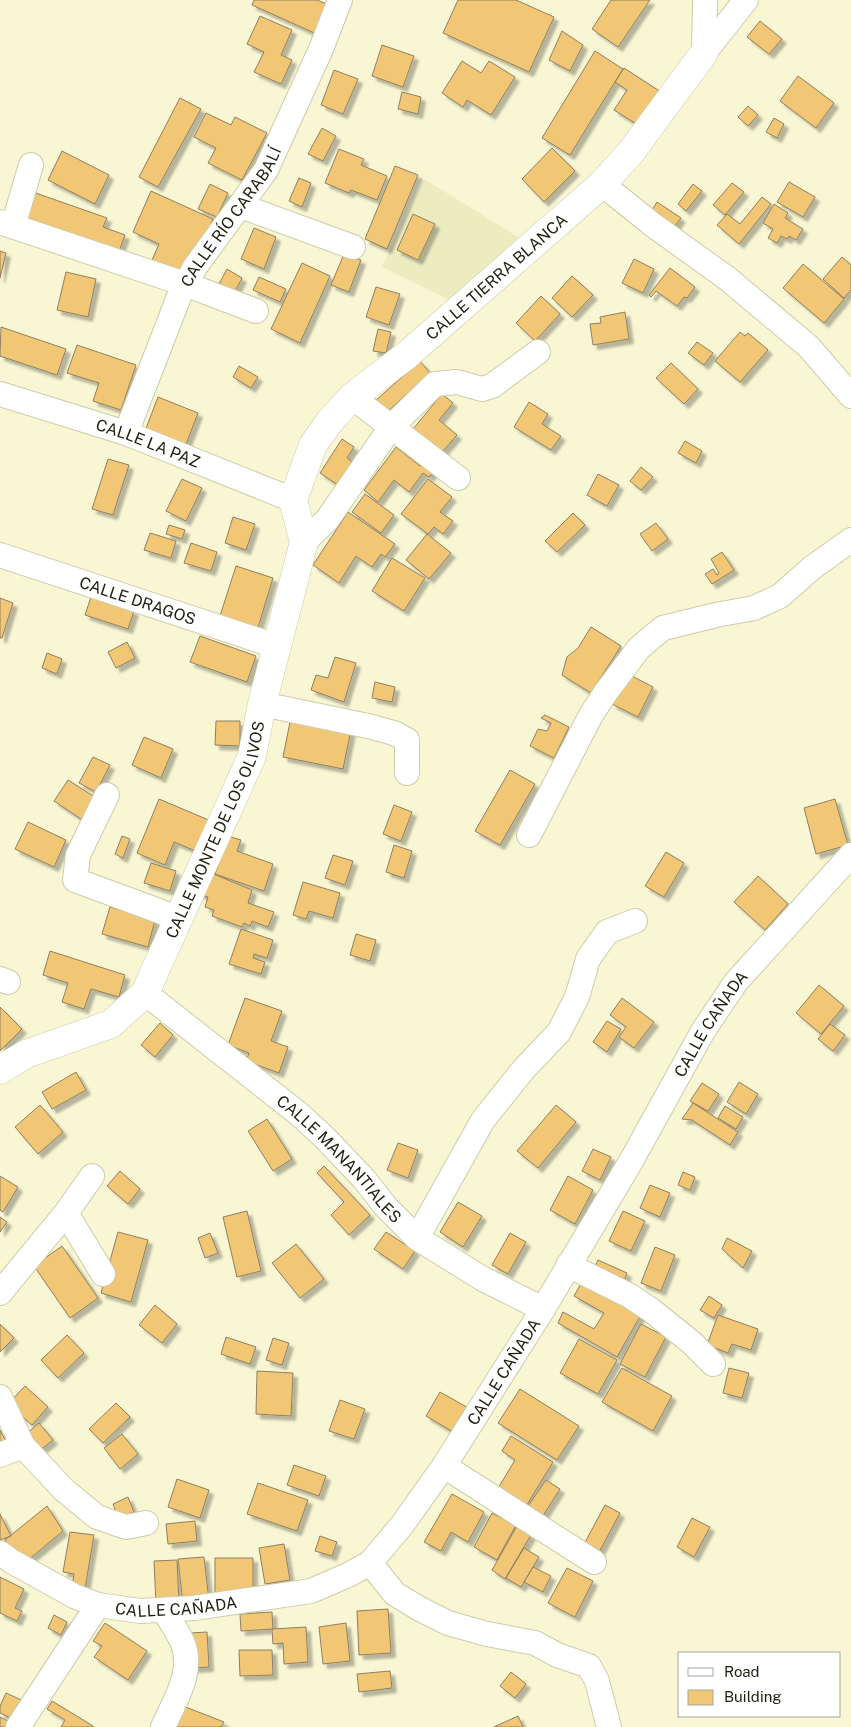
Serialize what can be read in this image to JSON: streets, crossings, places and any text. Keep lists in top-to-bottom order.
{
  "streets": {
    "street": [
      "CALLE RÍO CARABALÍ",
      "CALLE TIERRA BLANCA",
      "CALLE LA PAZ",
      "CALLE DRAGOS",
      "CALLE MONTE DE LOS OLIVOS",
      "CALLE CAÑADA",
      "CALLE MANANTIALES"
    ]
  },
  "crossings": [
    ["CALLE RÍO CARABALÍ", "CALLE LA PAZ"],
    ["CALLE TIERRA BLANCA", "CALLE LA PAZ"],
    ["CALLE TIERRA BLANCA", "CALLE MONTE DE LOS OLIVOS"],
    ["CALLE LA PAZ", "CALLE MONTE DE LOS OLIVOS"],
    ["CALLE DRAGOS", "CALLE MONTE DE LOS OLIVOS"],
    ["CALLE MONTE DE LOS OLIVOS", "CALLE MANANTIALES"],
    ["CALLE CAÑADA", "CALLE MANANTIALES"]
  ],
  "legend": ["Road", "Building"]
}
